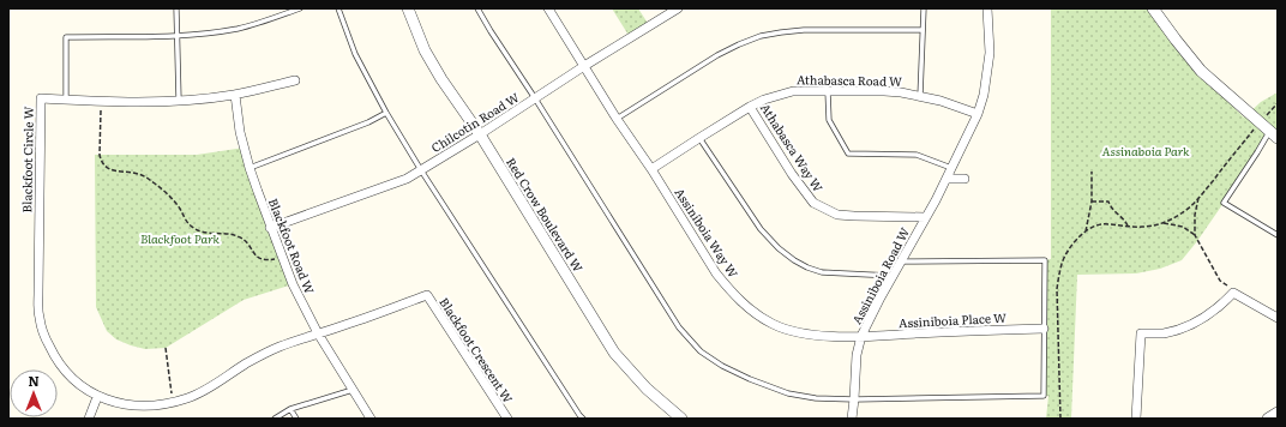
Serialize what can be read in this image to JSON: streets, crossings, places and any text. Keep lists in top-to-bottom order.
{
  "streets": {
    "street": [
      "Athabasca Road W",
      "Chilcotin Road W",
      "Athabasca Way W",
      "Blackfoot Circle W",
      "Red Crow Boulevard W",
      "Assiniboia Way W",
      "Blackfoot Road W",
      "Assiniboia Road W",
      "Assiniboia Place W",
      "Blackfoot Crescent W"
    ]
  },
  "crossings": [
    ["Athabasca Road W", "Athabasca Way W"],
    ["Athabasca Road W", "Assiniboia Way W"],
    ["Athabasca Road W", "Assiniboia Road W"],
    ["Chilcotin Road W", "Red Crow Boulevard W"],
    ["Chilcotin Road W", "Assiniboia Way W"],
    ["Chilcotin Road W", "Blackfoot Road W"],
    ["Athabasca Way W", "Assiniboia Road W"],
    ["Blackfoot Circle W", "Blackfoot Road W"],
    ["Blackfoot Circle W", "Blackfoot Crescent W"],
    ["Assiniboia Way W", "Assiniboia Road W"],
    ["Assiniboia Way W", "Assiniboia Place W"],
    ["Blackfoot Road W", "Blackfoot Crescent W"],
    ["Assiniboia Road W", "Assiniboia Place W"]
  ],
  "parks": ["Assinaboia Park", "Blackfoot Park"],
  "north": "top"
}
